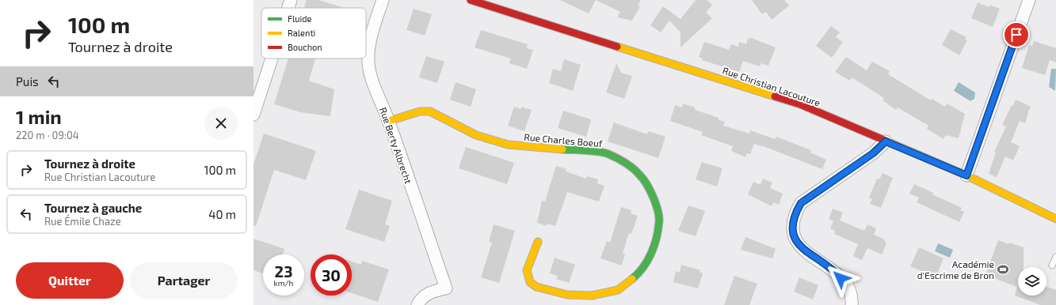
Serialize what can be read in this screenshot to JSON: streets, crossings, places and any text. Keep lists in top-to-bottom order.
{
  "streets": {
    "street": ["Rue Christian Lacouture", "Rue Charles Boeuf", "Rue Berty Albrecht"]
  },
  "crossings": [
    ["Rue Charles Boeuf", "Rue Berty Albrecht"]
  ],
  "places": {
    "sports": ["Académie d'Escrime de Bron"]
  },
  "legend": ["Fluide", "Ralenti", "Bouchon"],
  "page": {
    "turn": ["100 m", "Tournez à droite"],
    "then": "Puis",
    "heading": ["1 min", "220 m · 09:04"],
    "list": [
      {
        "name": "Tournez à droite",
        "note": "Rue Christian Lacouture",
        "value": "100 m"
      },
      {
        "name": "Tournez à gauche",
        "note": "Rue Émile Chaze",
        "value": "40 m"
      }
    ],
    "speed": "23 km/h",
    "limit": "30",
    "buttons": ["Quitter", "Partager"]
  }
}
